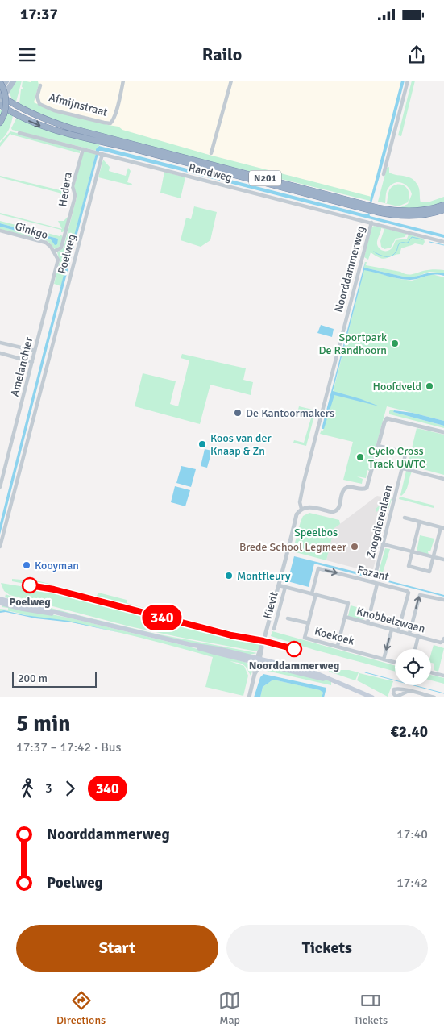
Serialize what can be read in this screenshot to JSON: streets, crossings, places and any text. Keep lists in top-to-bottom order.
{
  "streets": {
    "highway": ["N201"],
    "street": [
      "Afmijnstraat",
      "Randweg",
      "Hedera",
      "Ginkgo",
      "Poelweg",
      "Noorddammerweg",
      "Amelanchier",
      "Zoogdierenlaan",
      "Fazant",
      "Kievit",
      "Knobbelzwaan",
      "Koekoek"
    ]
  },
  "crossings": [
    ["Randweg", "Hedera"],
    ["Randweg", "Poelweg"],
    ["Randweg", "Noorddammerweg"],
    ["Hedera", "Ginkgo"],
    ["Hedera", "Amelanchier"],
    ["Ginkgo", "Amelanchier"],
    ["Noorddammerweg", "Knobbelzwaan"],
    ["Fazant", "Knobbelzwaan"],
    ["Fazant", "Koekoek"],
    ["Kievit", "Knobbelzwaan"],
    ["Knobbelzwaan", "Koekoek"]
  ],
  "parks": ["Speelbos"],
  "places": [
    "Sportpark De Randhoorn",
    "Hoofdveld",
    "De Kantoormakers",
    "Koos van der Knaap & Zn",
    "Cyclo Cross Track UWTC",
    "Brede School Legmeer",
    "Kooyman",
    "Montfleury",
    "Poelweg",
    "Noorddammerweg"
  ],
  "lines": ["bus line 340"],
  "scale_bar": "200 m",
  "page": {
    "status": "17:37",
    "header": "Railo",
    "on_map": "340",
    "scale": "200 m",
    "heading": ["5 min", "17:37 – 17:42 · Bus", "€2.40"],
    "legs": ["3", "340"],
    "list": [
      {
        "name": "Noorddammerweg",
        "value": "17:40"
      },
      {
        "name": "Poelweg",
        "value": "17:42"
      }
    ],
    "buttons": ["Start", "Tickets"],
    "tabs": ["Directions", "Map", "Tickets"]
  }
}
